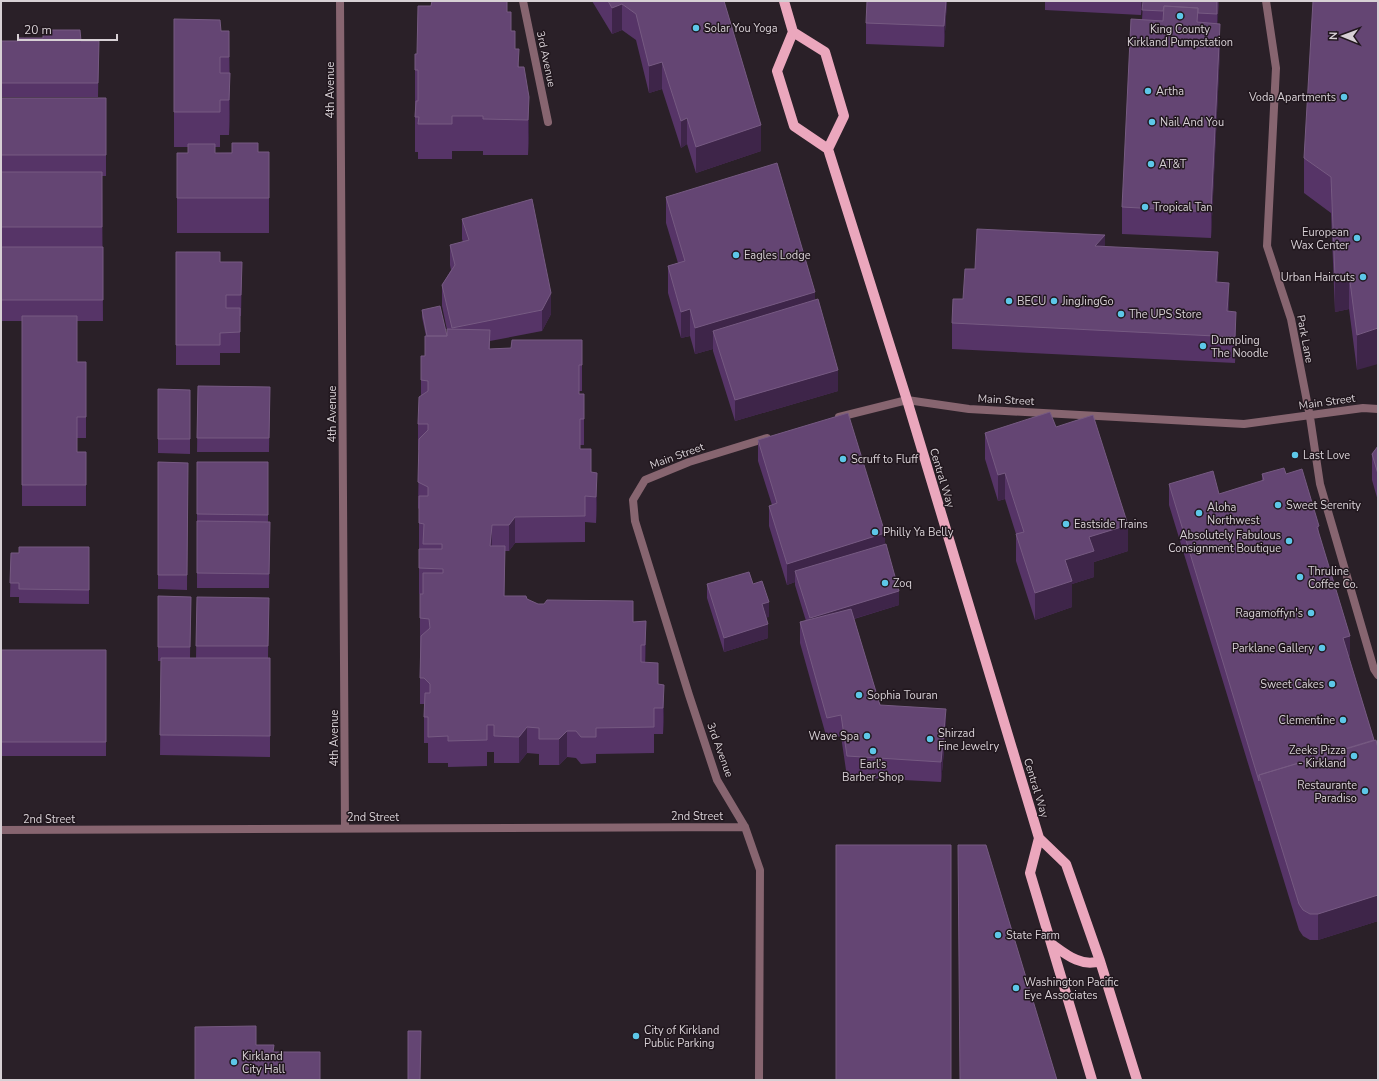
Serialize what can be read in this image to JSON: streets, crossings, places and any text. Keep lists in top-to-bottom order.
{
  "streets": {
    "main road": ["Central Way"],
    "street": [
      "3rd Avenue",
      "4th Avenue",
      "Park Lane",
      "Main Street",
      "2nd Street"
    ]
  },
  "crossings": [
    ["3rd Avenue", "Main Street"],
    ["3rd Avenue", "2nd Street"],
    ["4th Avenue", "2nd Street"],
    ["Park Lane", "Main Street"],
    ["Main Street", "Central Way"]
  ],
  "places": [
    "King County Kirkland Pumpstation",
    "Solar You Yoga",
    "Artha",
    "Voda Apartments",
    "Nail And You",
    "AT&T",
    "Tropical Tan",
    "European Wax Center",
    "Eagles Lodge",
    "Urban Haircuts",
    "BECU",
    "JingJingGo",
    "The UPS Store",
    "Dumpling The Noodle",
    "Last Love",
    "Scruff to Fluff",
    "Sweet Serenity",
    "Aloha Northwest",
    "Eastside Trains",
    "Philly Ya Belly",
    "Absolutely Fabulous Consignment Boutique",
    "Thruline Coffee Co.",
    "Zoq",
    "Ragamoffyn's",
    "Parklane Gallery",
    "Sweet Cakes",
    "Sophia Touran",
    "Clementine",
    "Wave Spa",
    "Shirzad Fine Jewelry",
    "Earl’s Barber Shop",
    "Zeeks Pizza - Kirkland",
    "Restaurante Paradiso",
    "State Farm",
    "Washington Pacific Eye Associates",
    "City of Kirkland Public Parking",
    "Kirkland City Hall"
  ],
  "scale_bar": "20 m",
  "north": "left"
}
